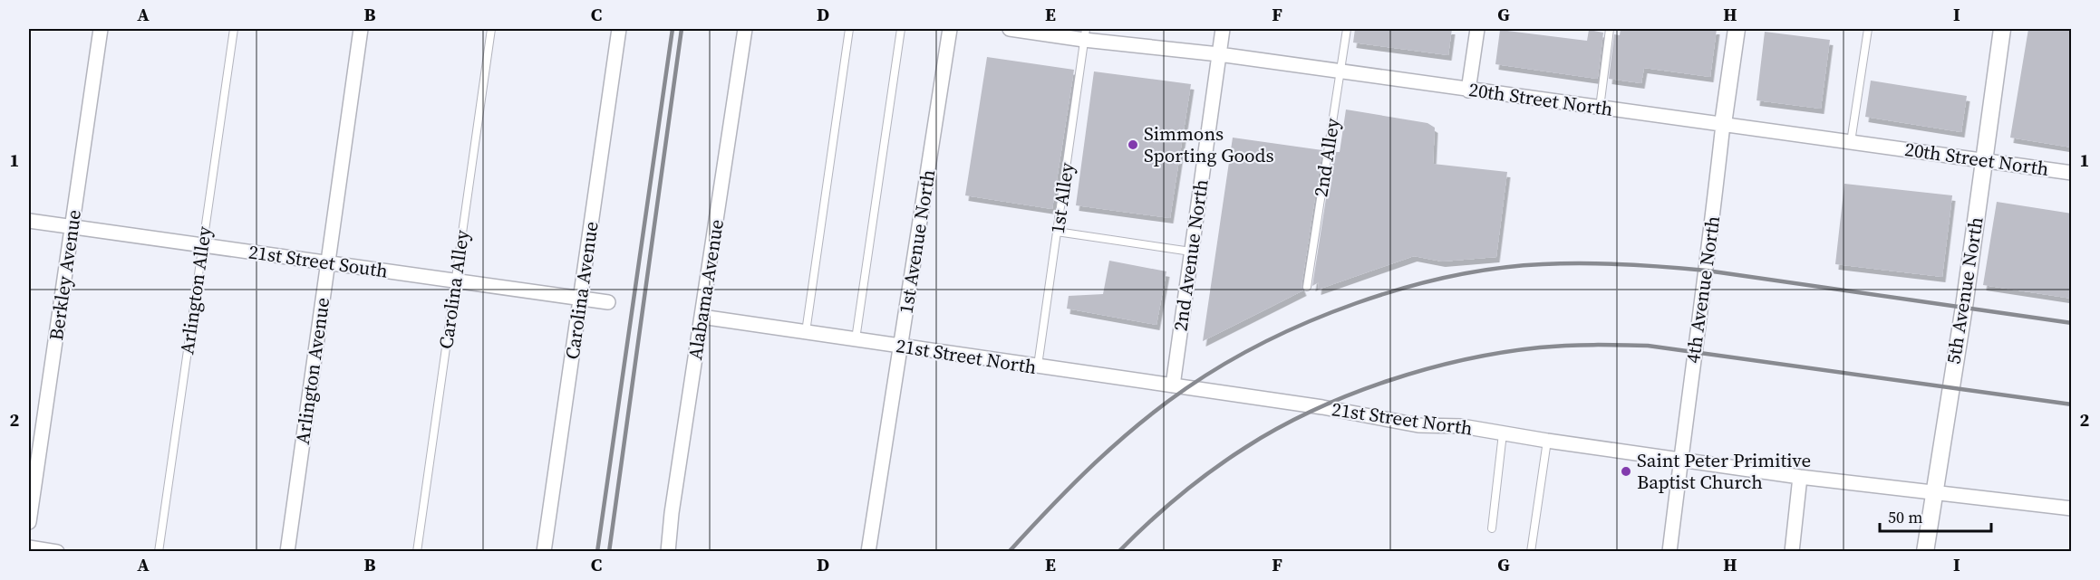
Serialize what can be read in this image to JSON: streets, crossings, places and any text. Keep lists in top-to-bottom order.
{
  "streets": {
    "street": [
      "20th Street North",
      "1st Avenue North",
      "2nd Avenue North",
      "21st Street South",
      "Berkley Avenue",
      "Alabama Avenue",
      "4th Avenue North",
      "Carolina Avenue",
      "5th Avenue North",
      "21st Street North",
      "Arlington Avenue"
    ],
    "lane": [
      "2nd Alley",
      "1st Alley",
      "Carolina Alley",
      "Arlington Alley"
    ]
  },
  "crossings": [
    ["20th Street North", "2nd Alley"],
    ["20th Street North", "1st Alley"],
    ["20th Street North", "2nd Avenue North"],
    ["20th Street North", "4th Avenue North"],
    ["20th Street North", "5th Avenue North"],
    ["1st Alley", "21st Street North"],
    ["1st Avenue North", "21st Street North"],
    ["2nd Avenue North", "21st Street North"],
    ["21st Street South", "Berkley Avenue"],
    ["21st Street South", "Carolina Alley"],
    ["21st Street South", "Arlington Alley"],
    ["21st Street South", "Carolina Avenue"],
    ["21st Street South", "Arlington Avenue"],
    ["Alabama Avenue", "21st Street North"],
    ["4th Avenue North", "21st Street North"],
    ["5th Avenue North", "21st Street North"]
  ],
  "places": ["Simmons Sporting Goods", "Saint Peter Primitive Baptist Church"],
  "scale_bar": "50 m",
  "grid": {
    "columns": [
      "A",
      "B",
      "C",
      "D",
      "E",
      "F",
      "G",
      "H",
      "I"
    ],
    "rows": ["1", "2"]
  }
}
